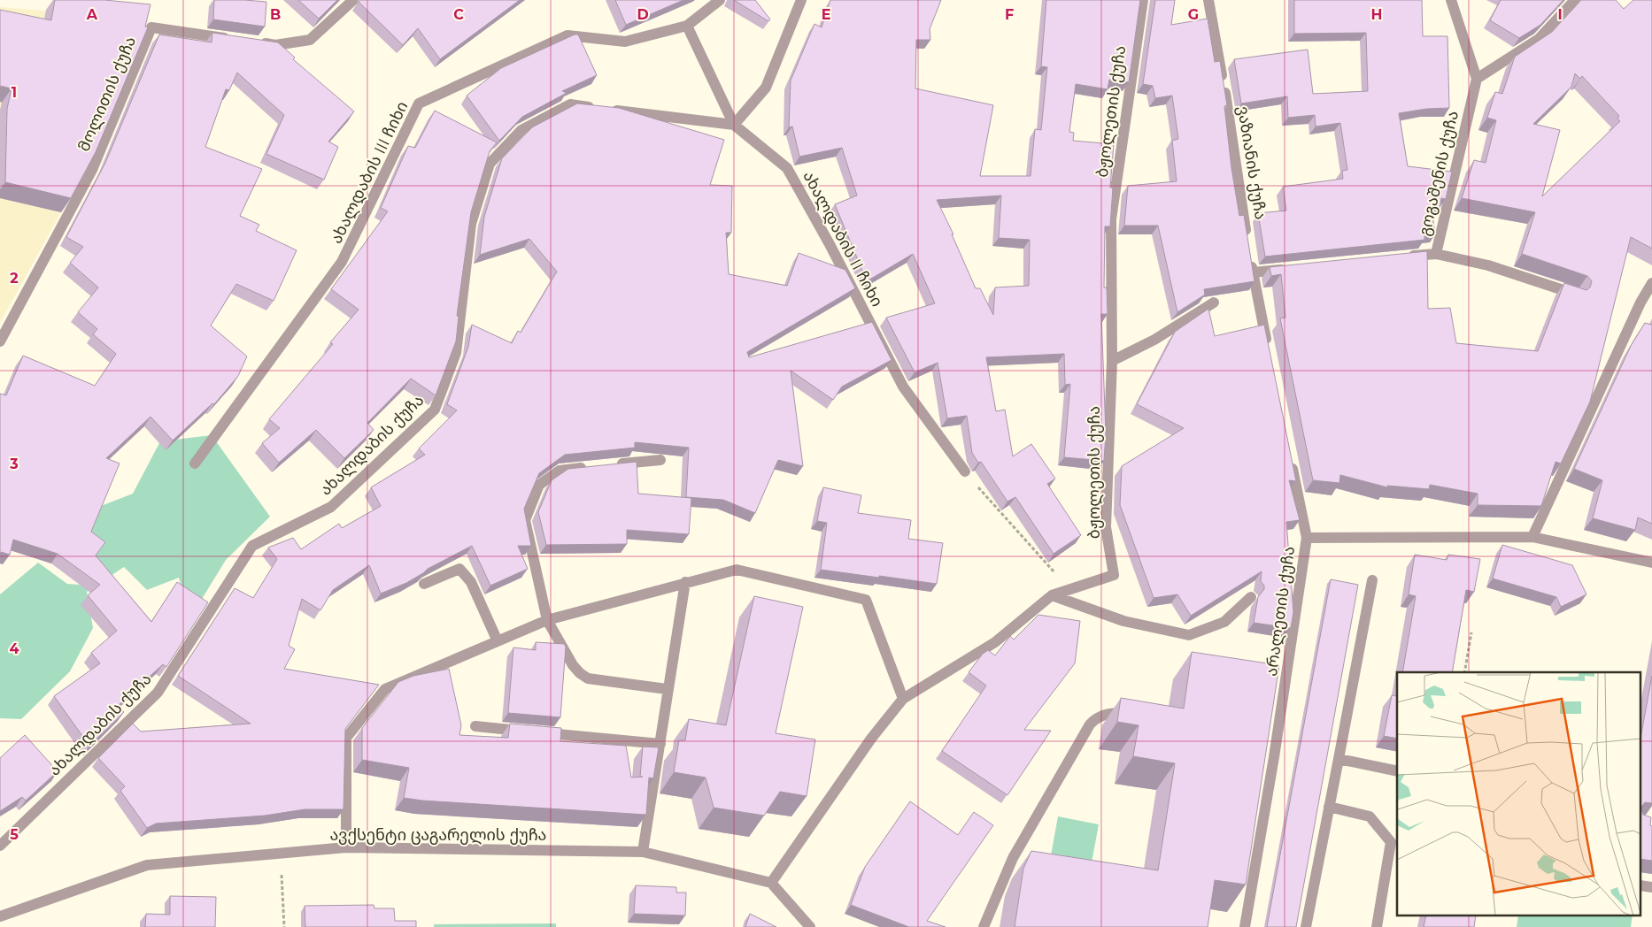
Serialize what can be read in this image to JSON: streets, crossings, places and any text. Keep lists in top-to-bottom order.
{
  "streets": {
    "street": [
      "მოლითის ქუჩა",
      "ბჟოლეთის ქუჩა",
      "ვაზიანის ქუჩა",
      "ახალდაბის III ჩიხი",
      "გოგაშენის ქუჩა",
      "ახალდაბის II ჩიხი",
      "ახალდაბის ქუჩა",
      "არალეთის ქუჩა",
      "ავქსენტი ცაგარელის ქუჩა"
    ]
  },
  "crossings": [
    ["ბჟოლეთის ქუჩა", "ავქსენტი ცაგარელის ქუჩა"],
    ["ახალდაბის II ჩიხი", "ახალდაბის ქუჩა"]
  ],
  "grid": {
    "columns": [
      "A",
      "B",
      "C",
      "D",
      "E",
      "F",
      "G",
      "H",
      "I"
    ],
    "rows": [
      "1",
      "2",
      "3",
      "4",
      "5"
    ]
  }
}
